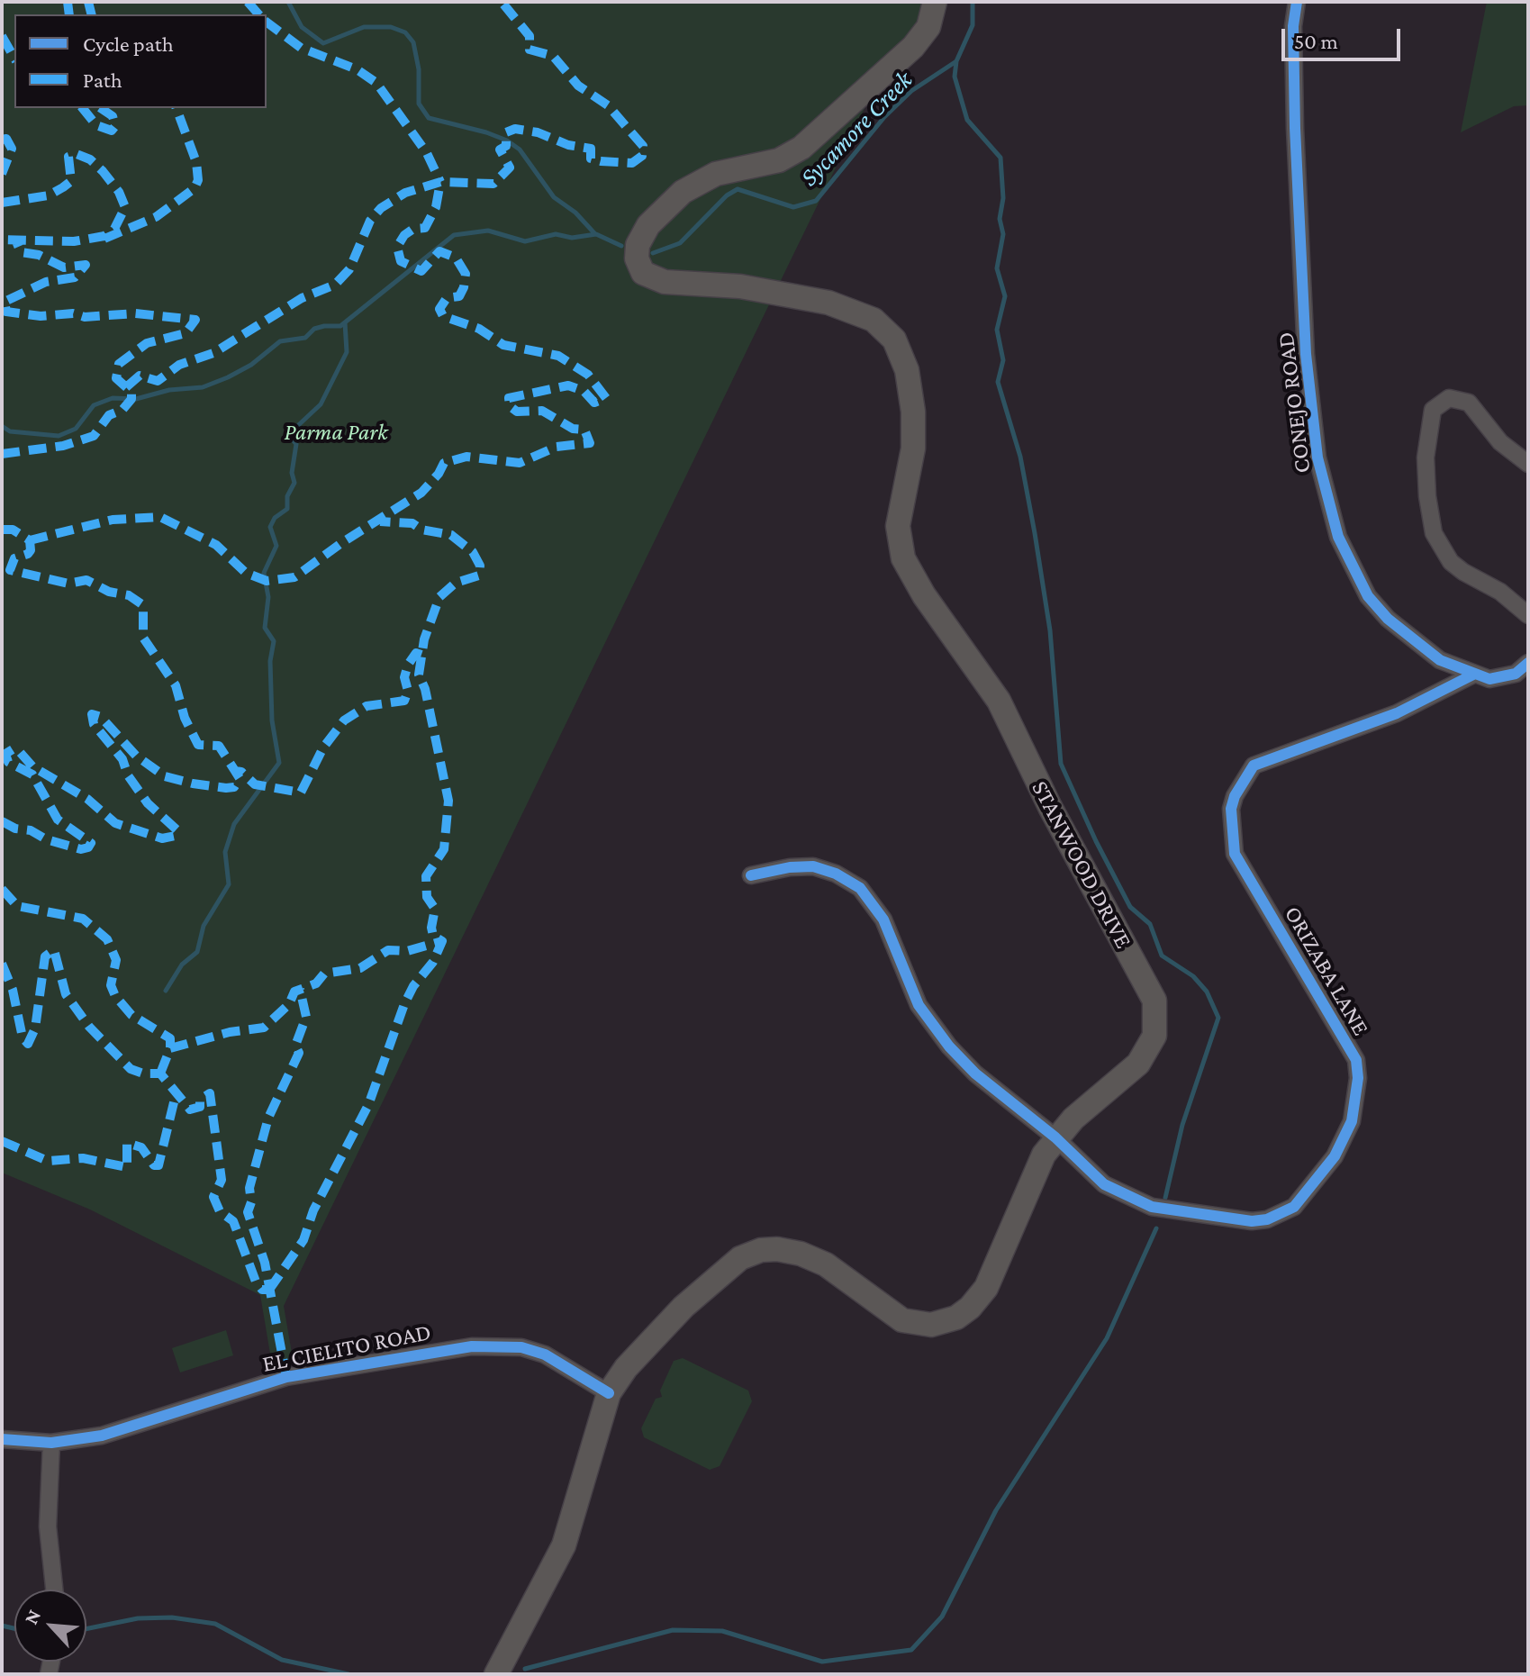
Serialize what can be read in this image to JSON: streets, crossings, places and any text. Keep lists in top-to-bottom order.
{
  "streets": {
    "main road": ["STANWOOD DRIVE"],
    "street": ["CONEJO ROAD", "ORIZABA LANE", "EL CIELITO ROAD"]
  },
  "crossings": [
    ["CONEJO ROAD", "ORIZABA LANE"],
    ["STANWOOD DRIVE", "ORIZABA LANE"],
    ["STANWOOD DRIVE", "EL CIELITO ROAD"]
  ],
  "water": ["Sycamore Creek"],
  "parks": ["Parma Park"],
  "legend": ["Cycle path", "Path"],
  "scale_bar": "50 m",
  "north": "top left"
}
